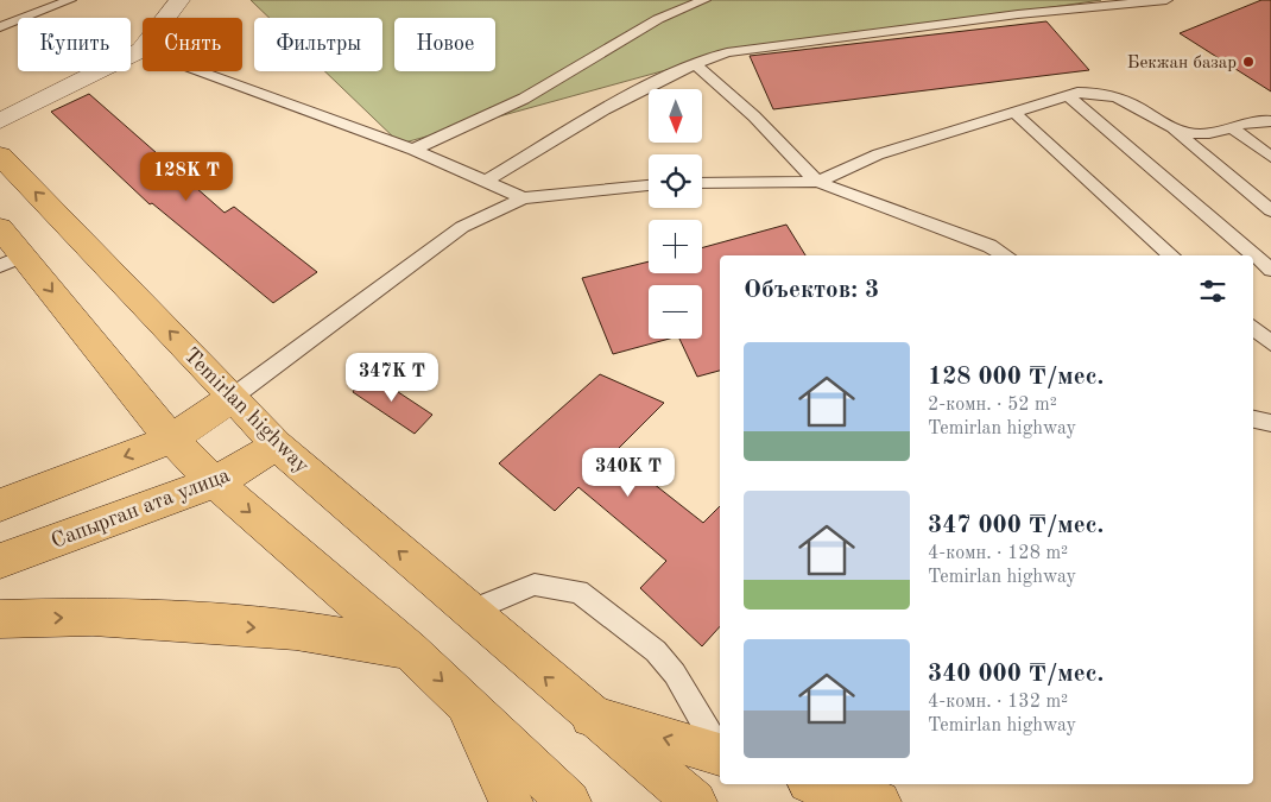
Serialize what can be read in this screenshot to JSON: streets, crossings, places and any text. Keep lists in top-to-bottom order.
{
  "streets": {
    "main road": ["Temirlan highway", "Сапырган ата улица"]
  },
  "crossings": [
    ["Temirlan highway", "Сапырган ата улица"]
  ],
  "places": ["Бекжан базар"],
  "north": "bottom",
  "page": {
    "chip": [
      "Купить",
      "Снять",
      "Фильтры",
      "Новое"
    ],
    "map_buttons": ["+", "−"],
    "price": ["128K ₸", "347K ₸", "340K ₸"],
    "heading": "Объектов: 3",
    "list": [
      {
        "name": "128 000 ₸/мес.",
        "note": "2-комн. · 52 m² · Temirlan highway"
      },
      {
        "name": "347 000 ₸/мес.",
        "note": "4-комн. · 128 m² · Temirlan highway"
      },
      {
        "name": "340 000 ₸/мес.",
        "note": "4-комн. · 132 m² · Temirlan highway"
      }
    ]
  }
}
